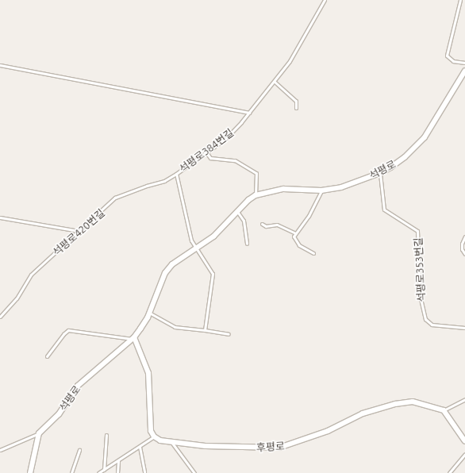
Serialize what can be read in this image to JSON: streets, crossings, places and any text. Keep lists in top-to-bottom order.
{
  "streets": {
    "street": ["석평로", "후평로"],
    "lane": ["석평로384번길", "석평로420번길", "석평로353번길"]
  },
  "crossings": [
    ["석평로384번길", "석평로"],
    ["석평로384번길", "석평로420번길"],
    ["석평로", "석평로353번길"]
  ]
}
